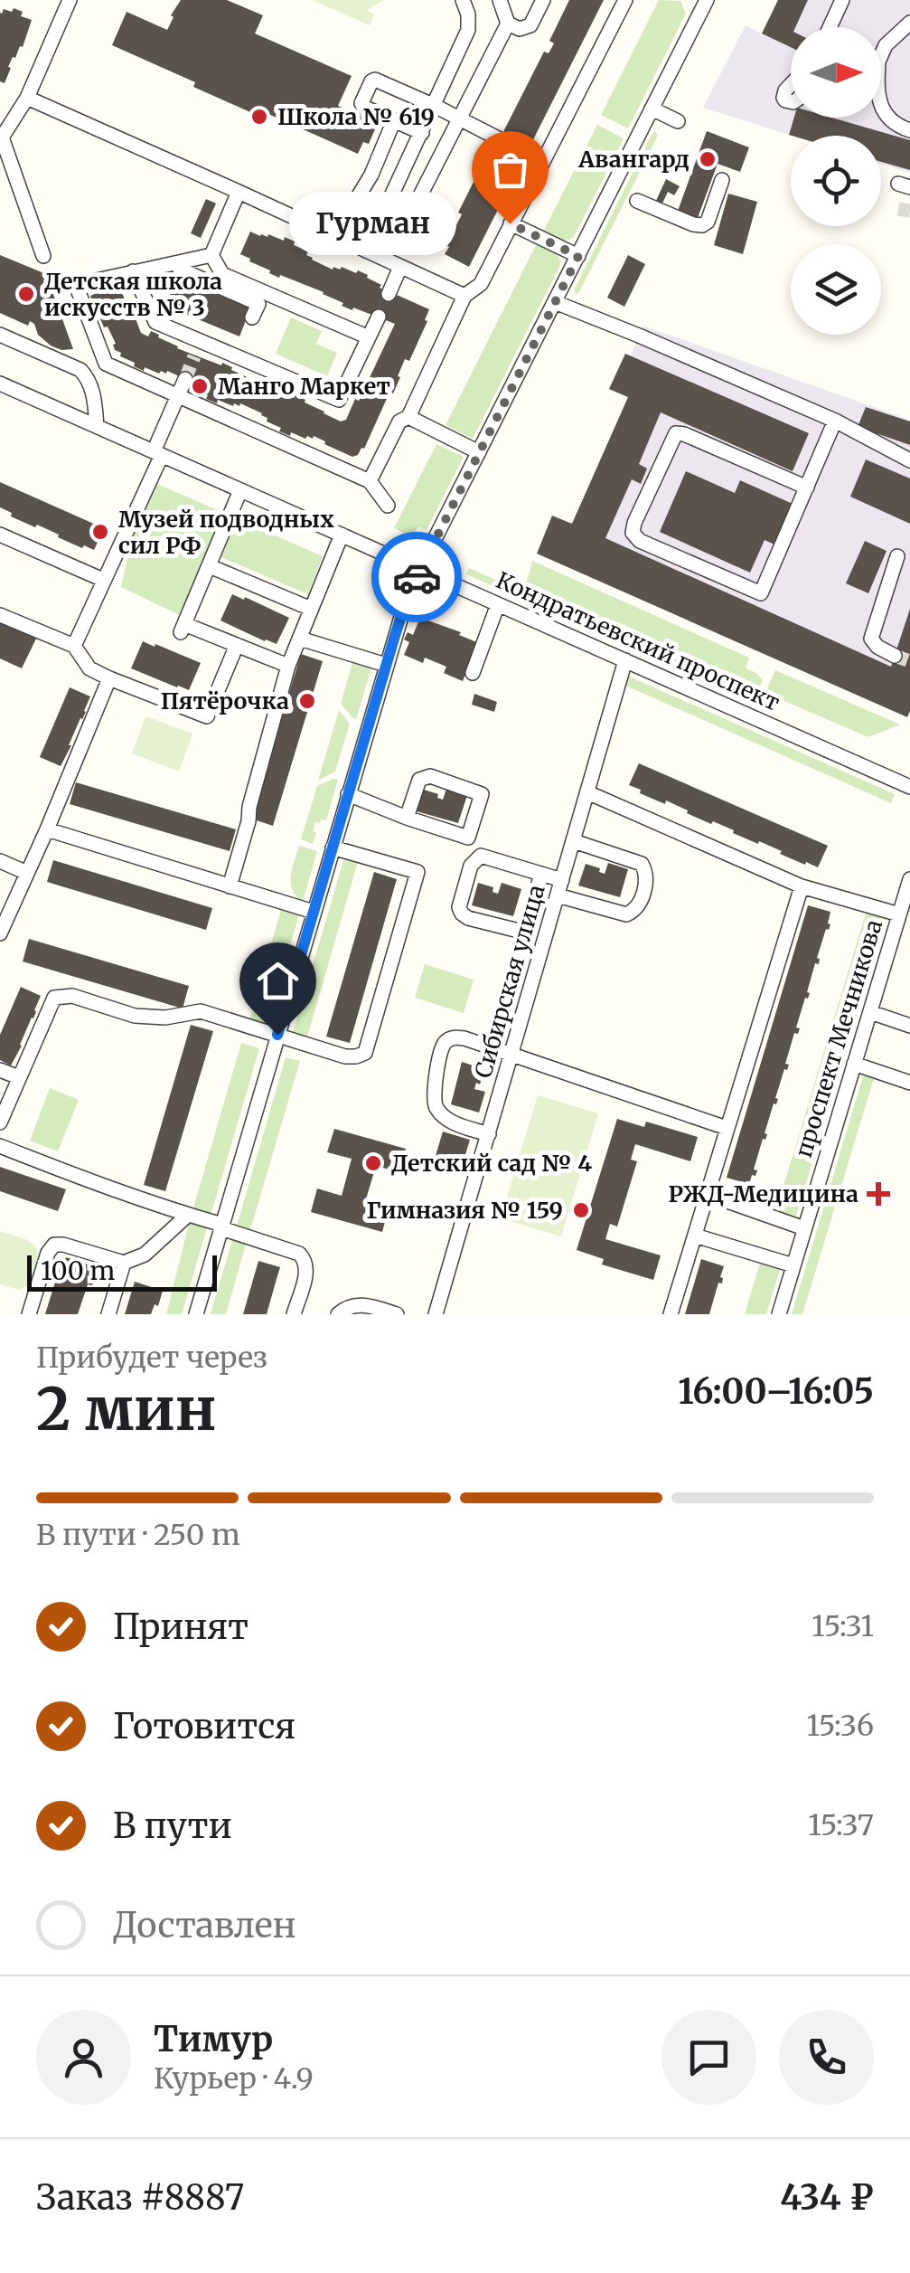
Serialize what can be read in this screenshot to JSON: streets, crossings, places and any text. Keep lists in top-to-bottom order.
{
  "streets": {
    "street": ["Кондратьевский проспект", "Сибирская улица", "проспект Мечникова"]
  },
  "crossings": [
    ["Кондратьевский проспект", "Сибирская улица"]
  ],
  "places": {
    "other": [
      "Школа № 619",
      "Авангард",
      "Гурман",
      "Детская школа искусств № 3",
      "Манго Маркет",
      "Музей подводных сил РФ",
      "Пятёрочка",
      "Детский сад № 4",
      "Гимназия № 159"
    ],
    "health": ["РЖД-Медицина"]
  },
  "scale_bar": "100 m",
  "north": "right",
  "page": {
    "bubble": "Гурман",
    "scale": "100 m",
    "heading": ["2 мин", "Прибудет через", "16:00–16:05"],
    "panel": [
      "Тимур",
      "Курьер · 4.9",
      "Заказ #8887",
      "434 ₽"
    ],
    "bar": "В пути · 250 m",
    "list": [
      ["Принят", "15:31"],
      ["Готовится", "15:36"],
      ["В пути", "15:37"],
      "Доставлен"
    ]
  }
}
